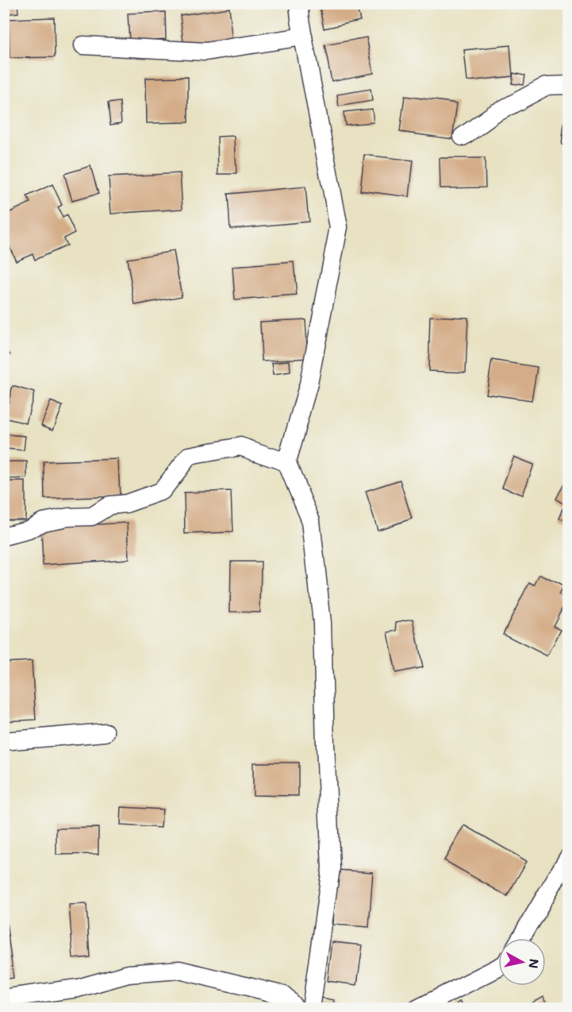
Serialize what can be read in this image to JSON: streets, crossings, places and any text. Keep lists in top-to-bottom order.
{
  "north": "right"
}
